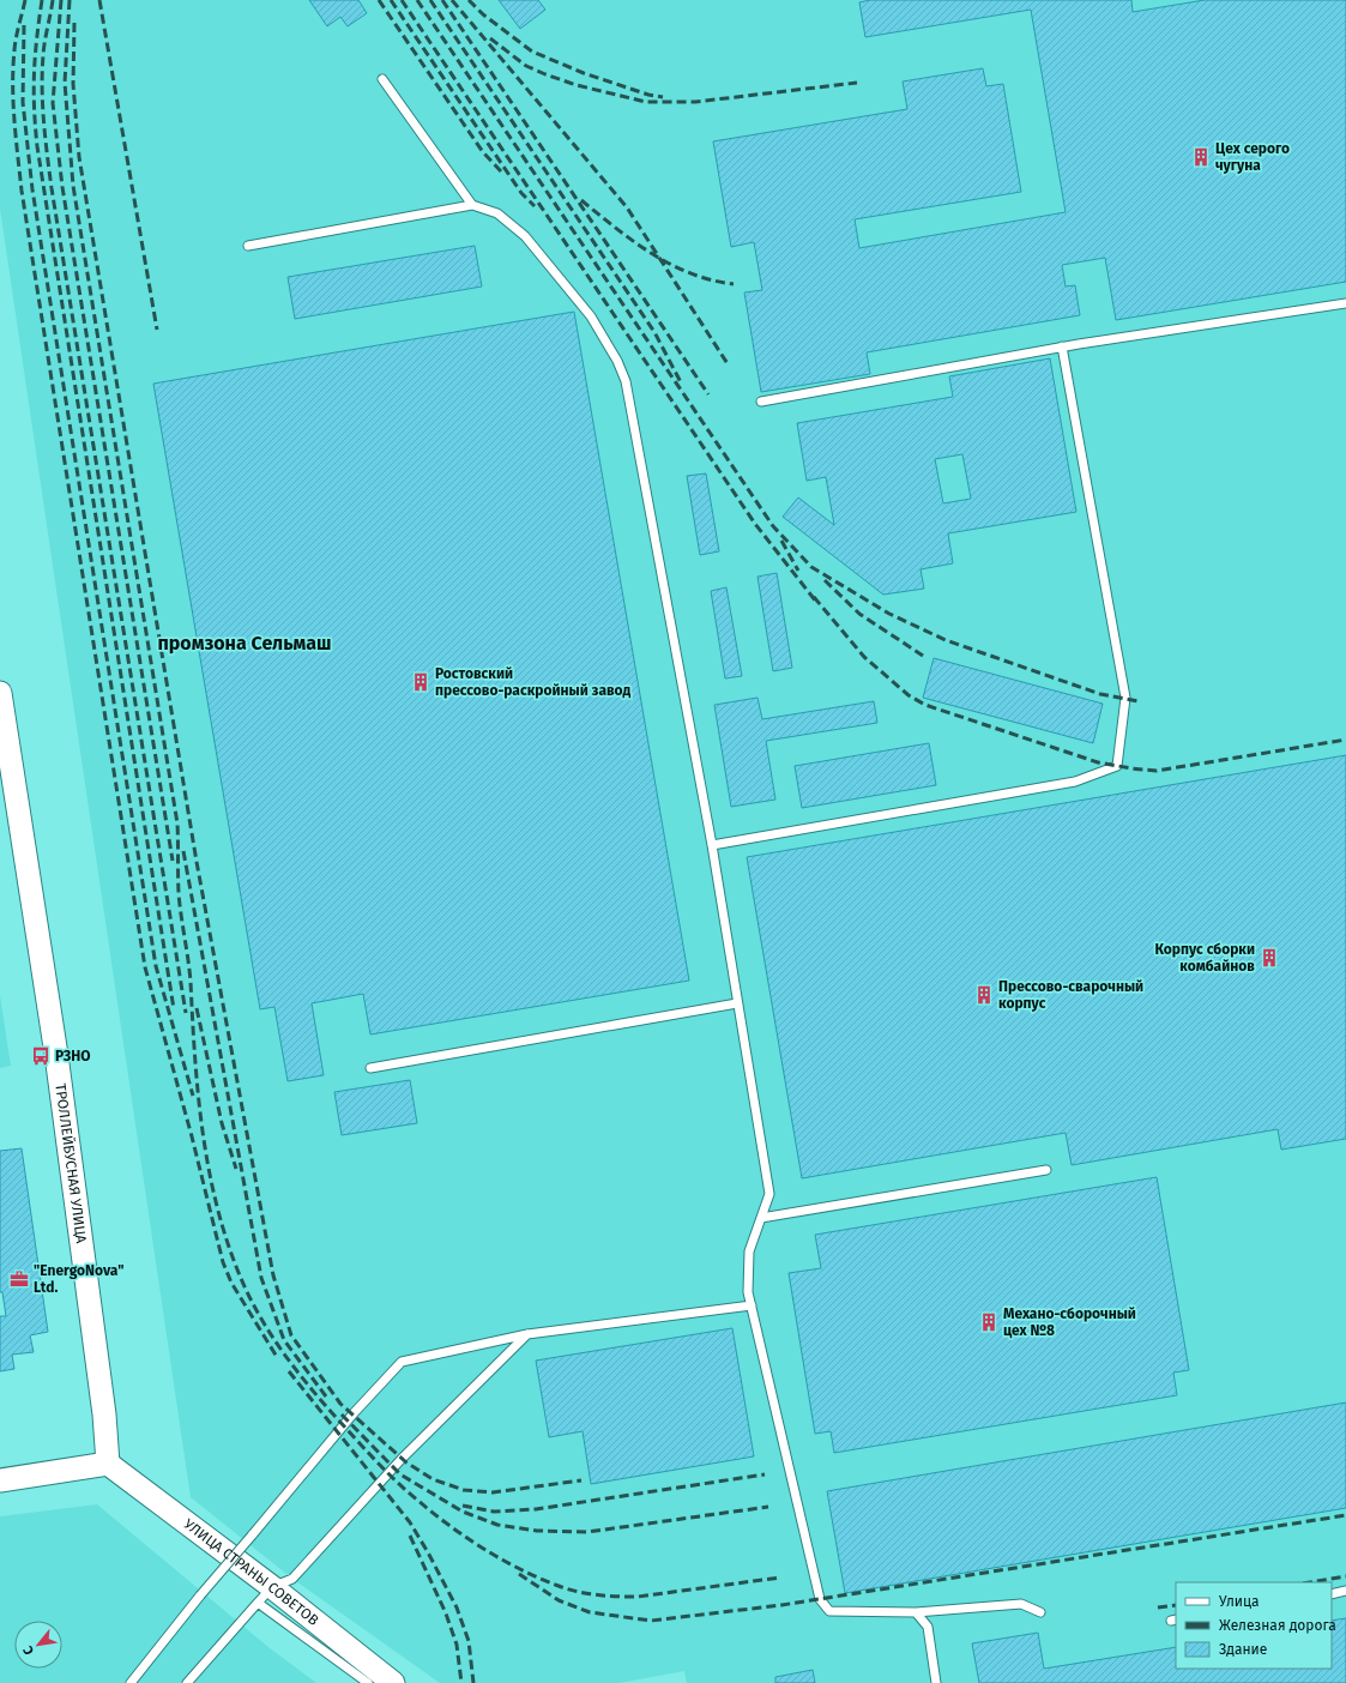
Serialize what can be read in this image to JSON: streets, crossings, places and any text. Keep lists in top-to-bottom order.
{
  "streets": {
    "main road": ["ТРОЛЛЕЙБУСНАЯ УЛИЦА", "УЛИЦА СТРАНЫ СОВЕТОВ"]
  },
  "crossings": [
    ["ТРОЛЛЕЙБУСНАЯ УЛИЦА", "УЛИЦА СТРАНЫ СОВЕТОВ"]
  ],
  "districts": ["промзона Сельмаш"],
  "places": {
    "building": [
      "Цех серого чугуна",
      "Ростовский прессово-раскройный завод",
      "Корпус сборки комбайнов",
      "Прессово-сварочный корпус",
      "Механо-сборочный цех №8"
    ],
    "bus stop": ["РЗНО"],
    "office": ["\"EnergoNova\" Ltd."]
  },
  "legend": ["Улица", "Железная дорога", "Здание"],
  "north": "bottom left"
}
